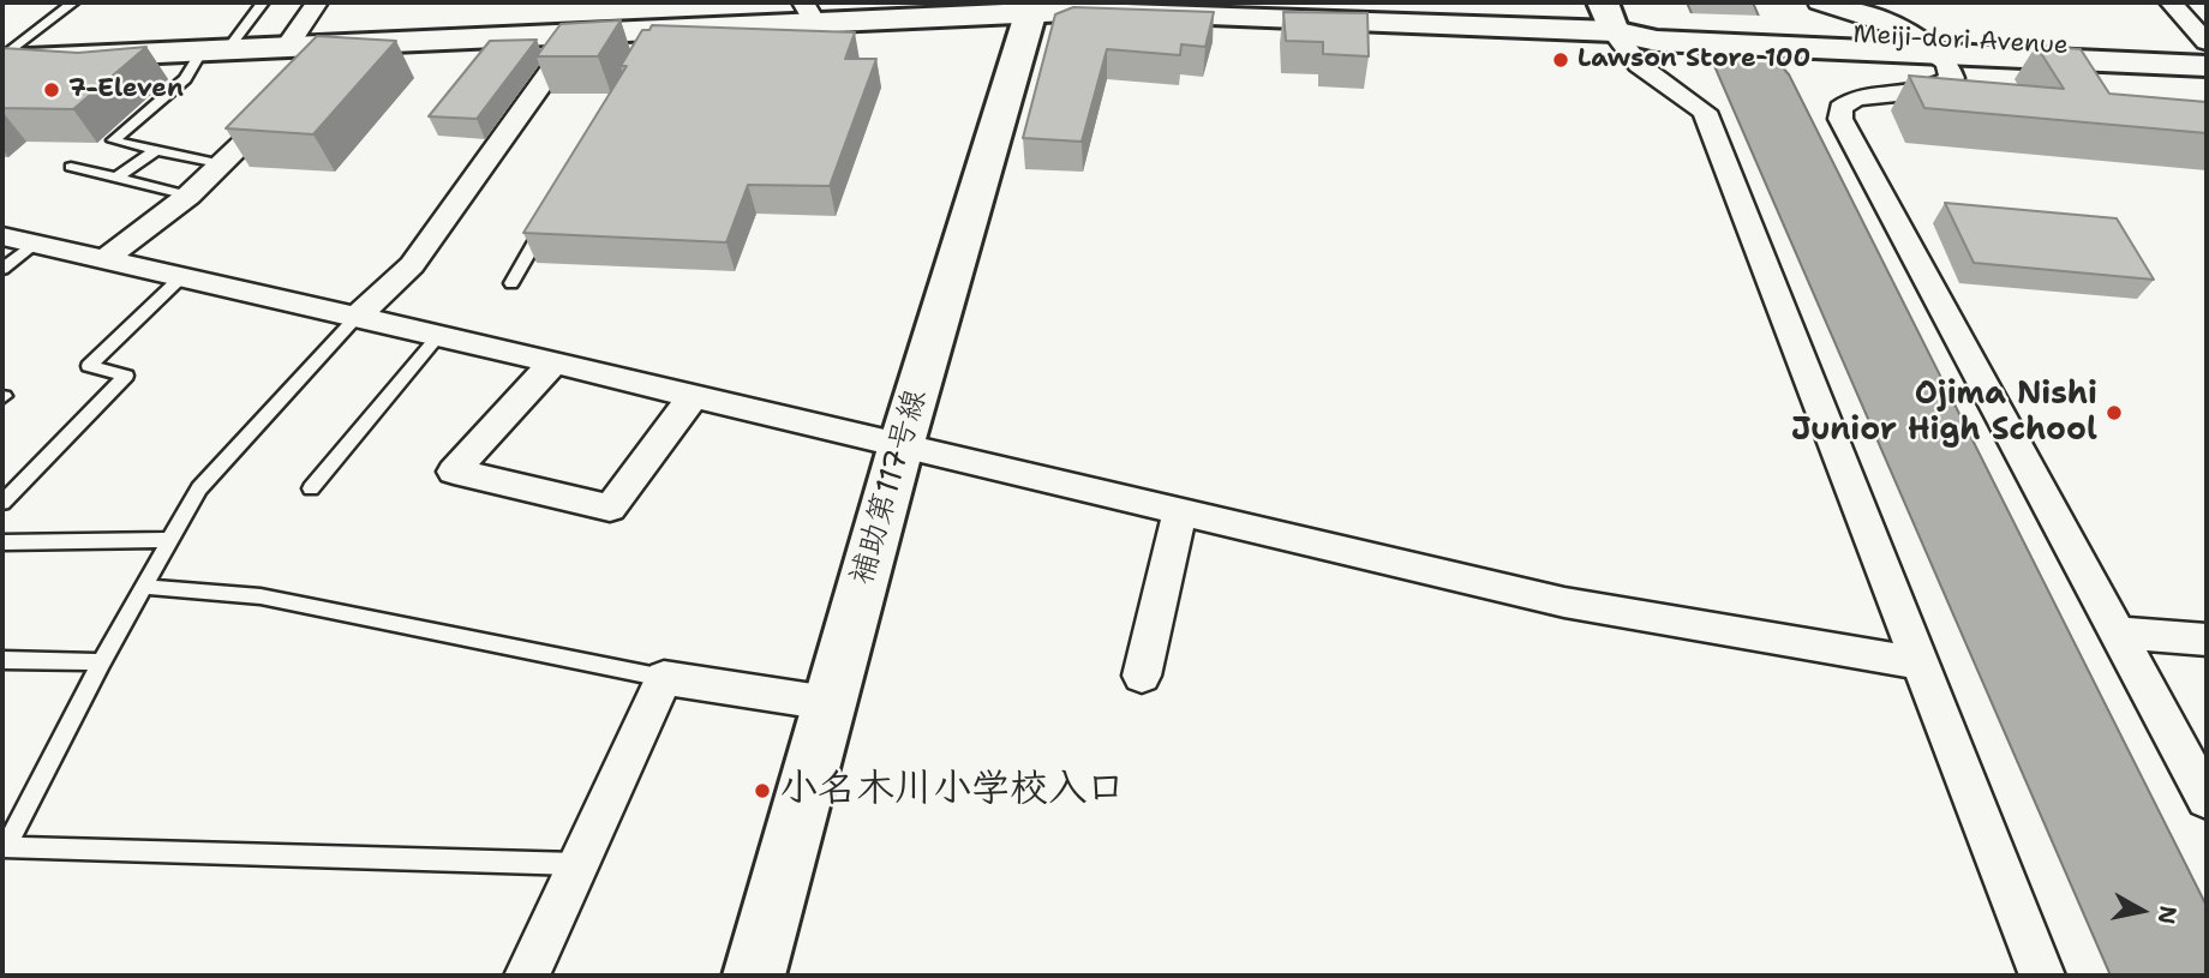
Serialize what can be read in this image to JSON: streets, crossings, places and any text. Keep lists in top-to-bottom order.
{
  "streets": {
    "main road": ["Meiji-dori Avenue", "補助第117号線"]
  },
  "crossings": [
    ["Meiji-dori Avenue", "補助第117号線"]
  ],
  "places": [
    "Lawson Store 100",
    "7-Eleven",
    "Ojima Nishi Junior High School",
    "小名木川小学校入口"
  ],
  "north": "right"
}
